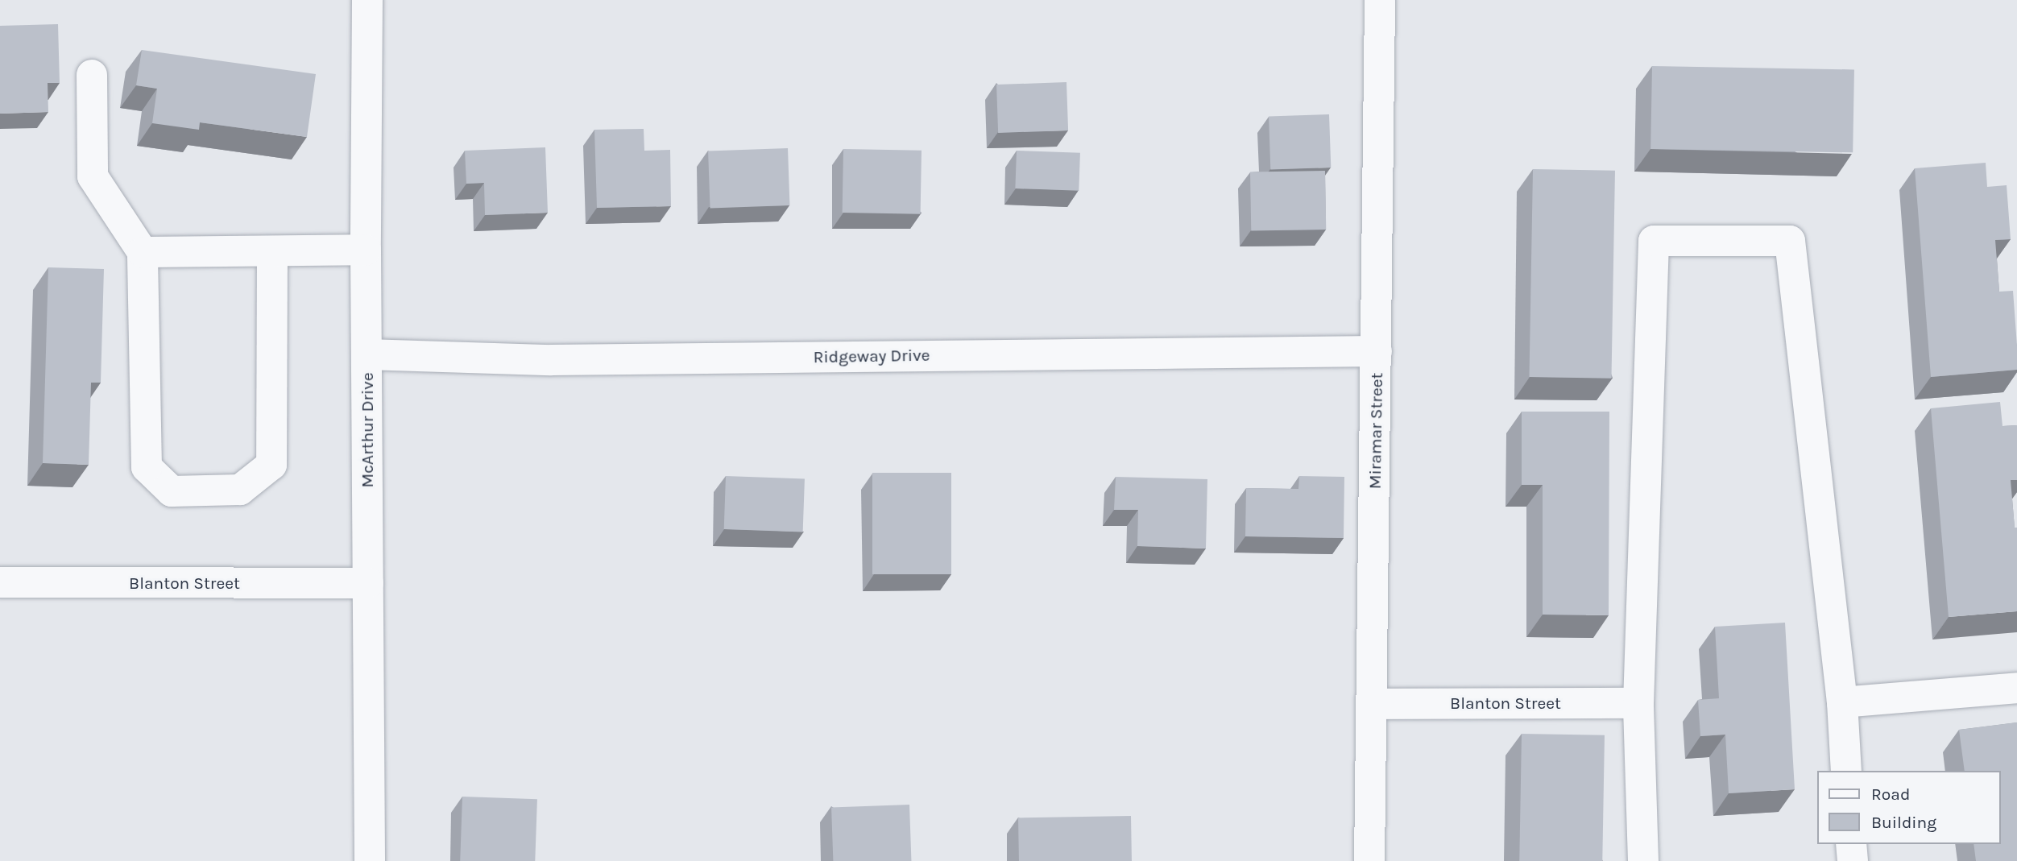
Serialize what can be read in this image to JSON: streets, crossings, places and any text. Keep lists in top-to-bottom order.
{
  "streets": {
    "street": [
      "Ridgeway Drive",
      "McArthur Drive",
      "Miramar Street",
      "Blanton Street"
    ]
  },
  "crossings": [
    ["Ridgeway Drive", "McArthur Drive"],
    ["Ridgeway Drive", "Miramar Street"],
    ["McArthur Drive", "Blanton Street"],
    ["Miramar Street", "Blanton Street"]
  ],
  "legend": ["Road", "Building"]
}
